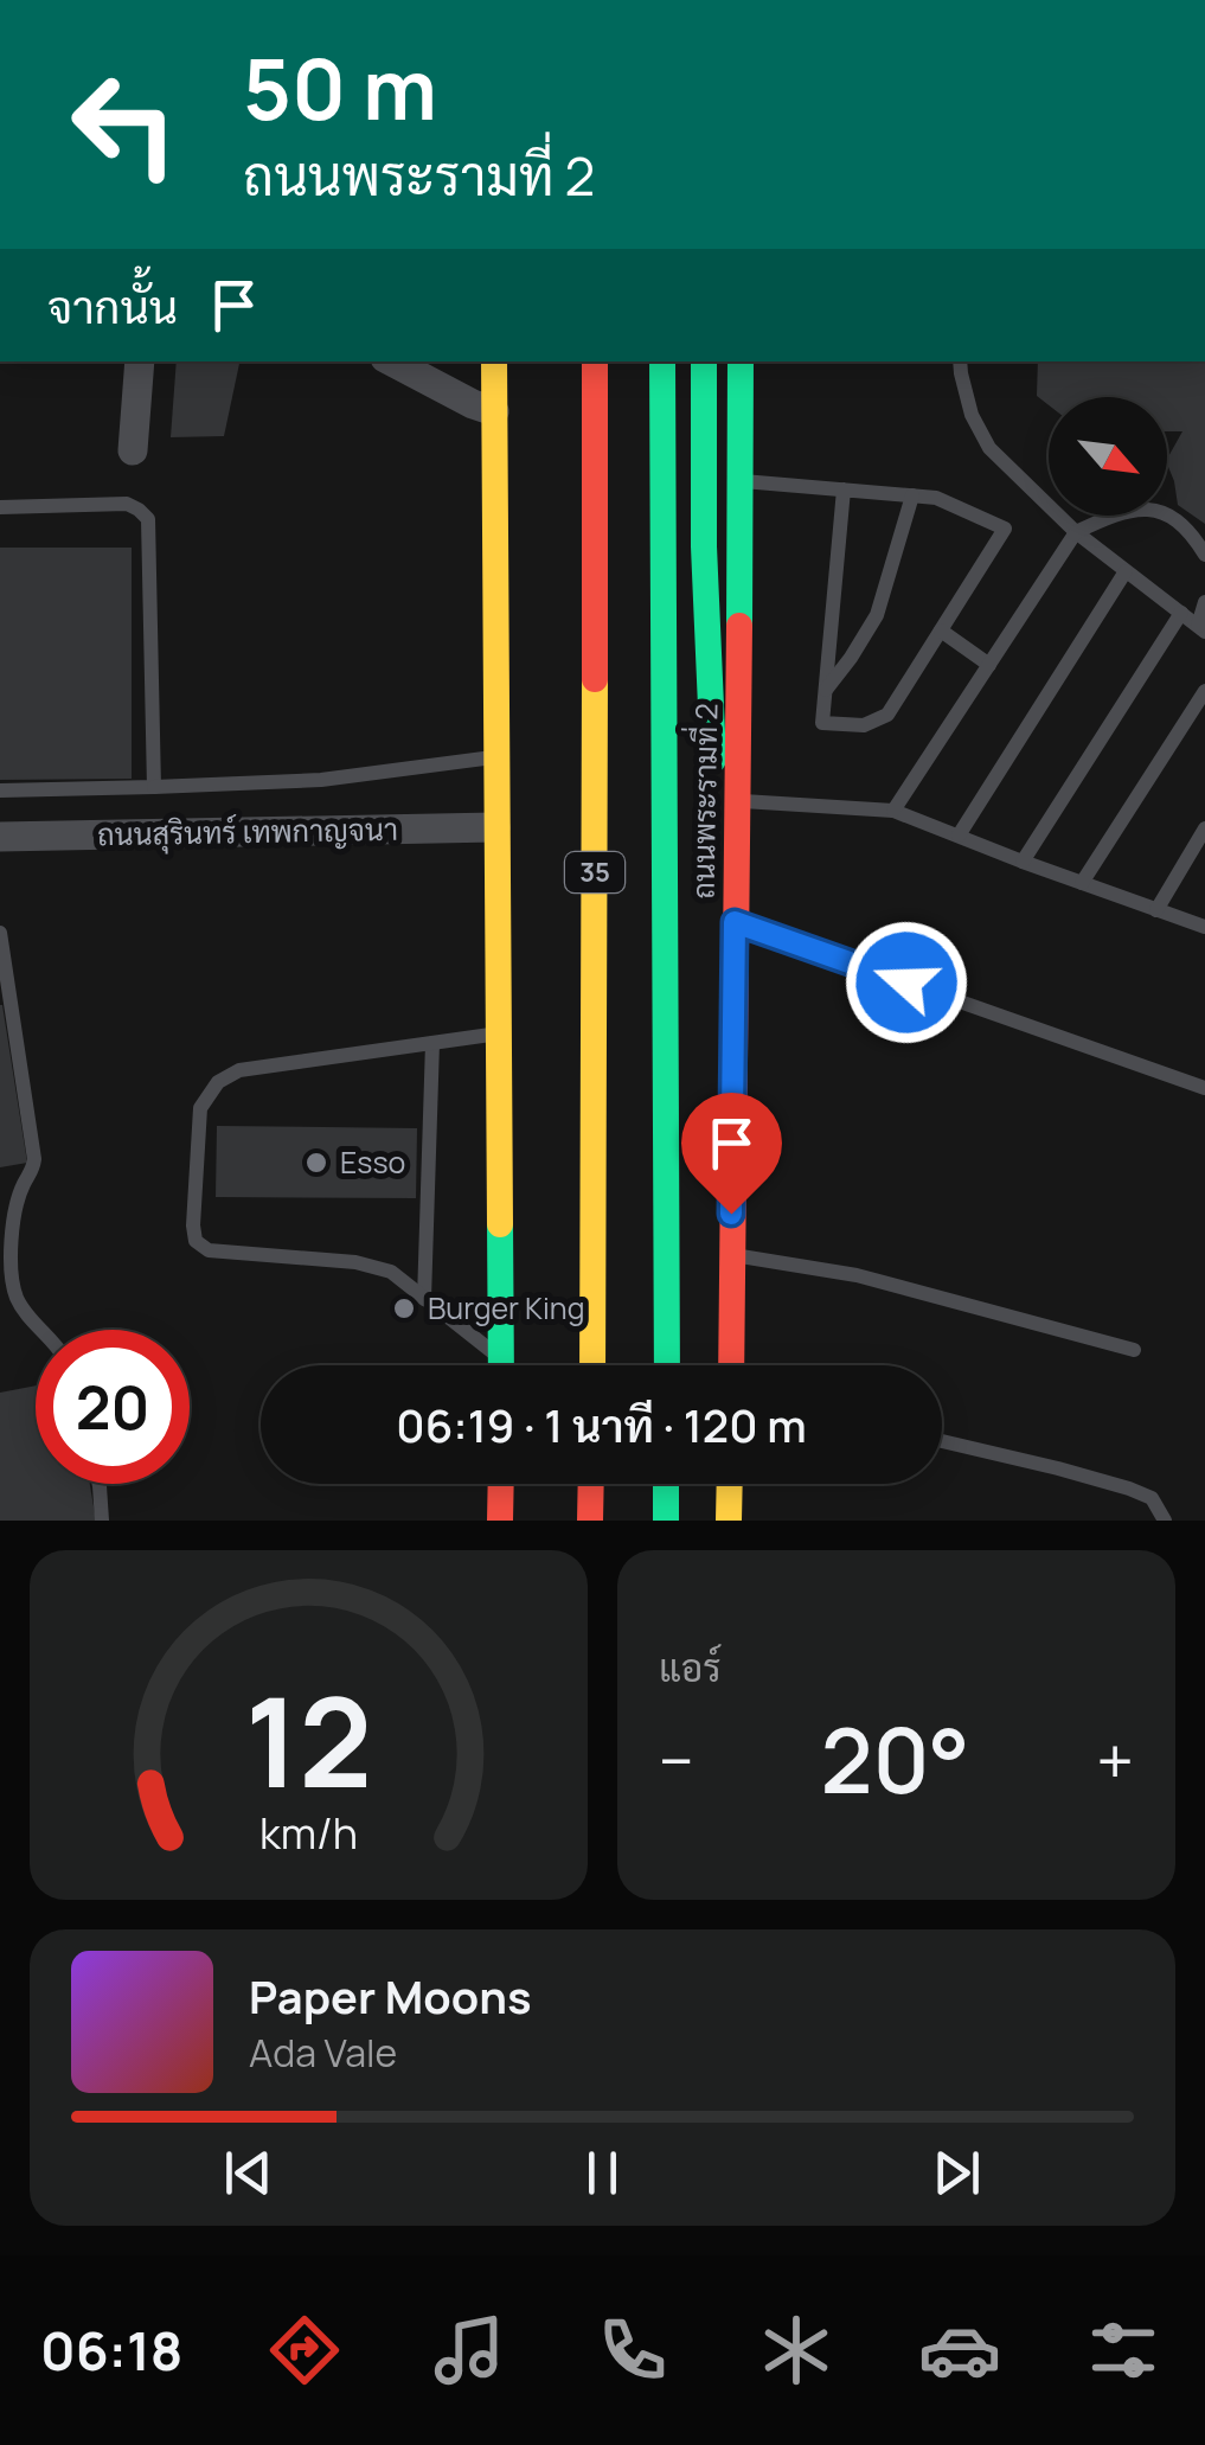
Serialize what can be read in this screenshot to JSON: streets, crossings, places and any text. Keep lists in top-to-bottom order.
{
  "streets": {
    "main road": ["ถนนพระรามที่ 2", "35"],
    "street": ["ถนนสุรินทร์ เทพกาญจนา"]
  },
  "places": ["Esso", "Burger King"],
  "north": "bottom right",
  "page": {
    "turn": ["50 m", "ถนนพระรามที่ 2"],
    "then": "จากนั้น",
    "limit": "20",
    "trip": "06:19 · 1 นาที · 120 m",
    "tile": "แอร์",
    "heat": ["−", "20°", "+"],
    "song": ["Paper Moons", "Ada Vale"],
    "tabs": "06:18",
    "gauge": ["12", "km/h"]
  }
}
